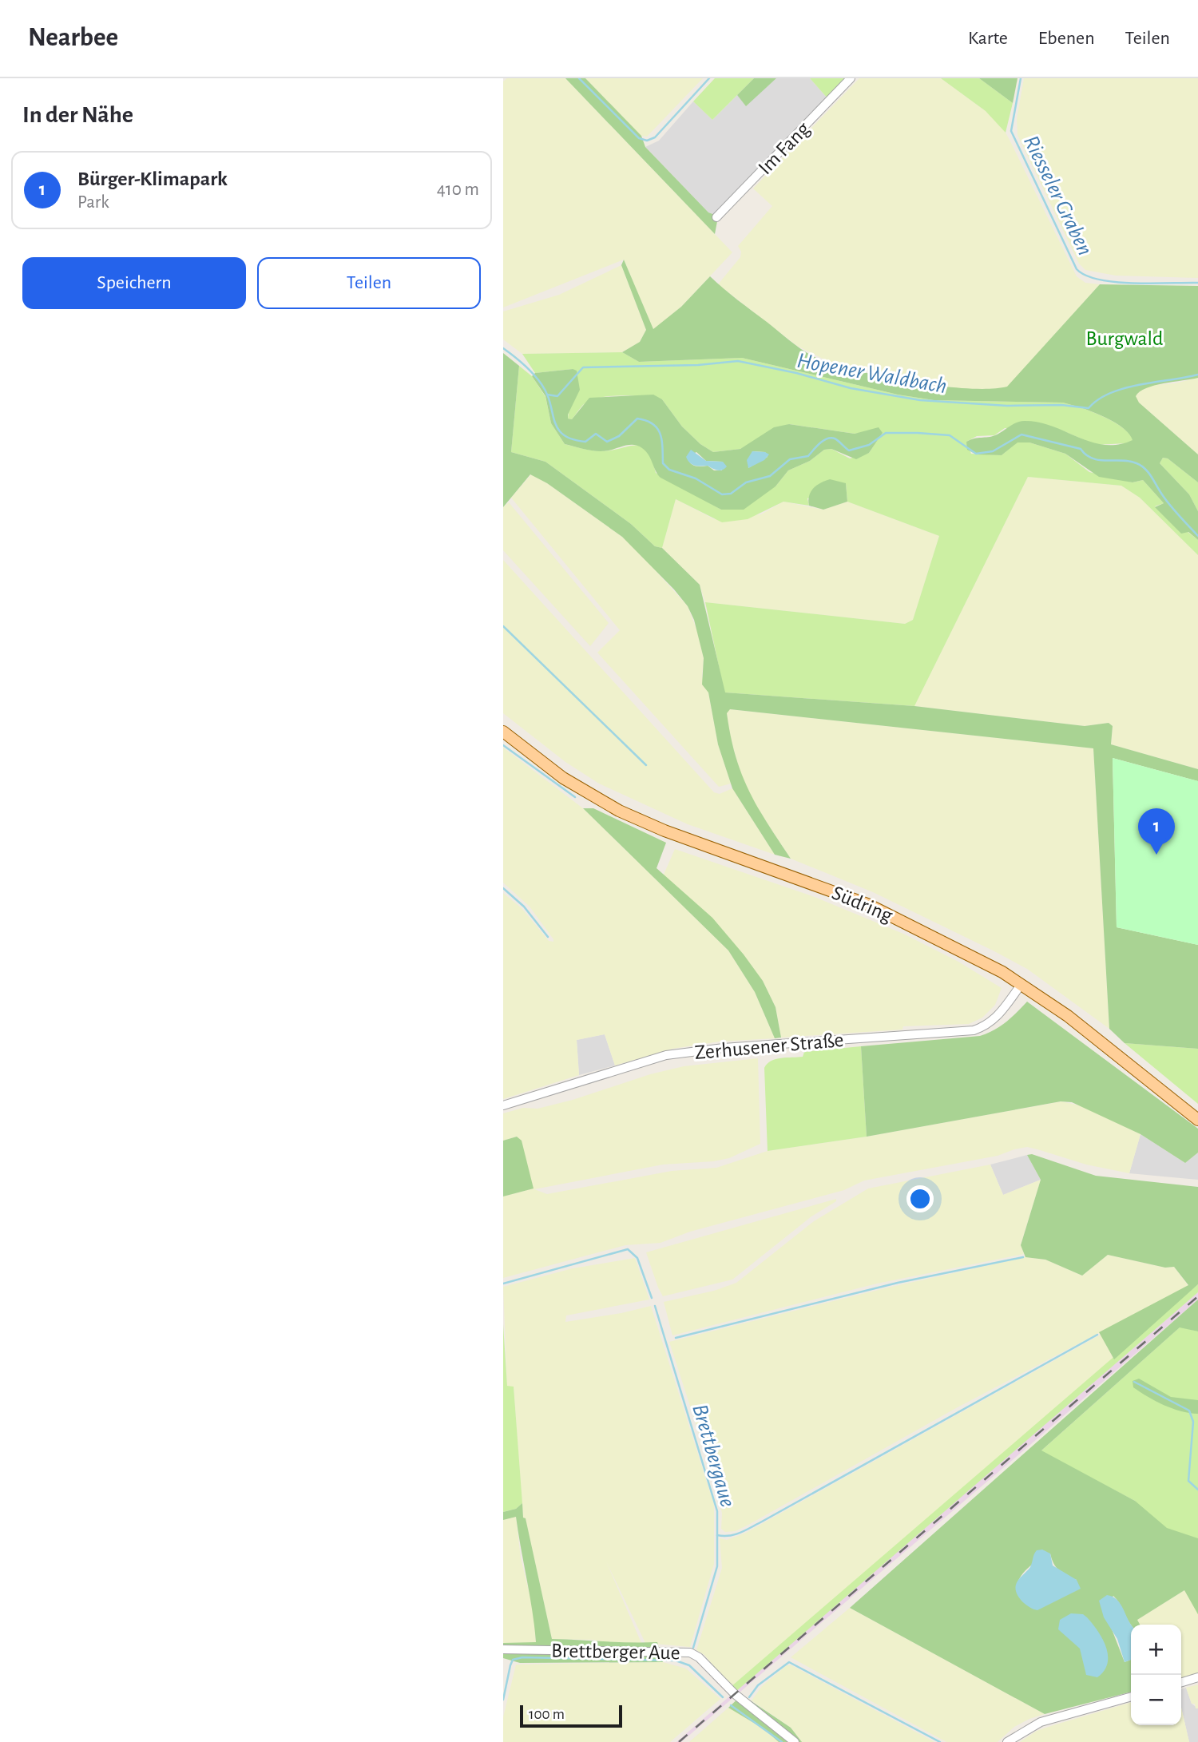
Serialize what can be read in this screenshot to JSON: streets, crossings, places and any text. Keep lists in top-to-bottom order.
{
  "streets": {
    "main road": ["Südring"],
    "street": ["Im Fang", "Zerhusener Straße", "Brettberger Aue"]
  },
  "crossings": [
    ["Südring", "Zerhusener Straße"]
  ],
  "water": ["Riesseler Graben", "Hopener Waldbach", "Brettbergaue"],
  "parks": ["Burgwald"],
  "scale_bar": "100 m",
  "page": {
    "header": "Nearbee",
    "nav": ["Karte", "Ebenen", "Teilen"],
    "heading": "In der Nähe",
    "list": [
      {
        "mark": "1",
        "name": "Bürger-Klimapark",
        "note": "Park",
        "value": "410 m"
      }
    ],
    "buttons": ["Speichern", "Teilen"],
    "pins": "1",
    "map_buttons": ["+", "−"],
    "scale": "100 m"
  }
}
